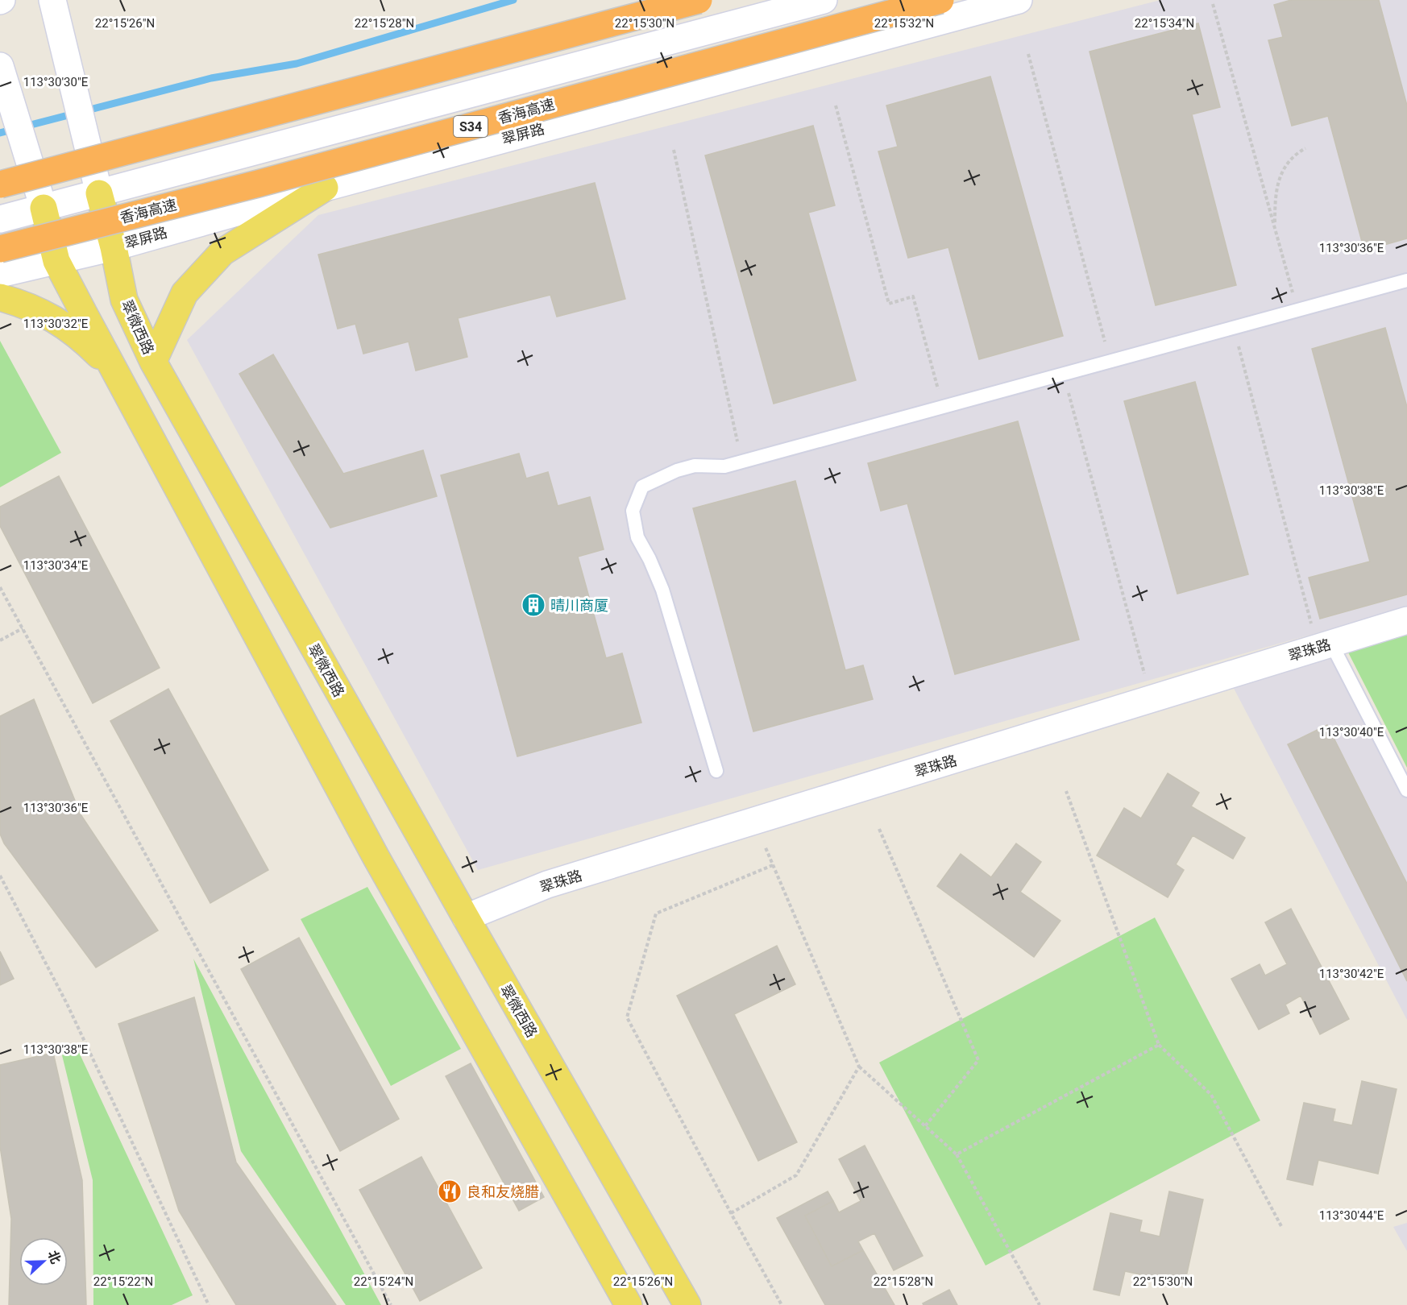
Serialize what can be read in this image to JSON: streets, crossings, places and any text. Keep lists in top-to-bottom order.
{
  "streets": {
    "highway": ["香海高速", "S34"],
    "main road": ["翠屏路", "翠微西路", "翠珠路"]
  },
  "crossings": [
    ["翠屏路", "翠微西路"],
    ["翠微西路", "翠珠路"]
  ],
  "places": {
    "building": ["晴川商厦"],
    "restaurant": ["良和友烧腊"]
  },
  "north": "right",
  "coordinates": [
    "22°15'26\"N",
    "22°15'28\"N",
    "22°15'30\"N",
    "22°15'32\"N",
    "22°15'34\"N",
    "113°30'30\"E",
    "113°30'36\"E",
    "113°30'32\"E",
    "113°30'38\"E",
    "113°30'34\"E",
    "113°30'40\"E",
    "113°30'42\"E",
    "113°30'44\"E",
    "22°15'22\"N",
    "22°15'24\"N"
  ]
}
